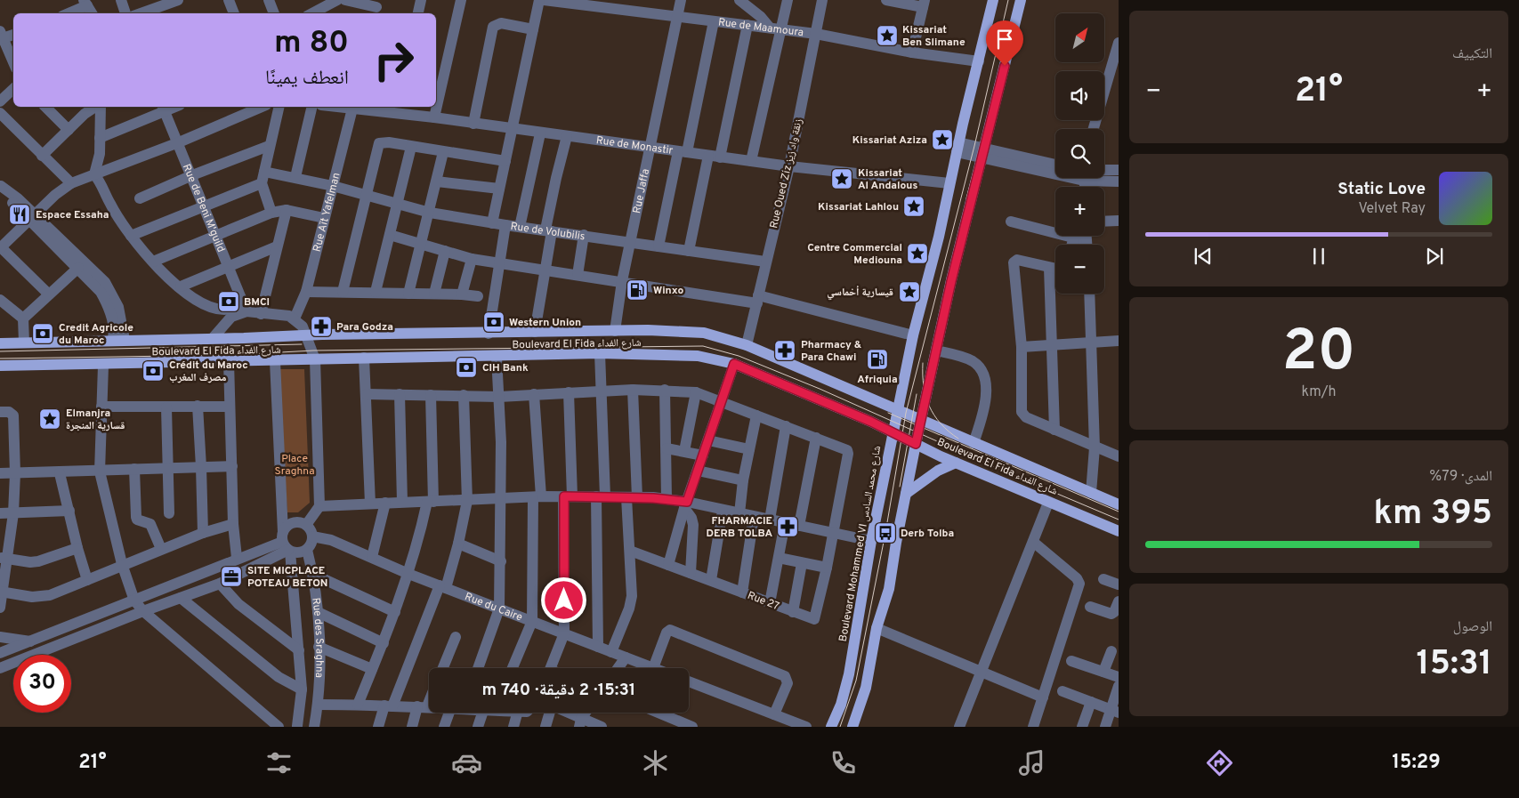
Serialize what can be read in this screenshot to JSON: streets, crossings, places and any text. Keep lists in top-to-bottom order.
{
  "streets": {
    "main road": ["Boulevard El Fida شارع الفداء", "Boulevard Mohammed VI شارع محمد السادس"],
    "street": [
      "Rue de Maamoura",
      "Rue de Monastir",
      "Rue Oued Ziz زنقة واد زيز",
      "Rue Jaffa",
      "Rue de Beni M'guild",
      "Rue Aït Yafelman",
      "Rue de Volubilis",
      "Rue 27",
      "Rue du Caire",
      "Rue des Sraghna"
    ]
  },
  "crossings": [
    ["Rue de Maamoura", "Rue Oued Ziz زنقة واد زيز"],
    ["Rue de Maamoura", "Rue Jaffa"],
    ["Rue de Maamoura", "Boulevard Mohammed VI شارع محمد السادس"],
    ["Rue de Monastir", "Rue Oued Ziz زنقة واد زيز"],
    ["Rue de Monastir", "Rue Jaffa"],
    ["Rue de Monastir", "Rue Aït Yafelman"],
    ["Rue de Monastir", "Boulevard Mohammed VI شارع محمد السادس"],
    ["Rue Oued Ziz زنقة واد زيز", "Rue de Volubilis"],
    ["Rue Oued Ziz زنقة واد زيز", "Boulevard El Fida شارع الفداء"],
    ["Rue Jaffa", "Rue de Volubilis"],
    ["Rue Jaffa", "Boulevard El Fida شارع الفداء"],
    ["Rue Aït Yafelman", "Rue de Volubilis"],
    ["Boulevard El Fida شارع الفداء", "Boulevard Mohammed VI شارع محمد السادس"],
    ["Boulevard El Fida شارع الفداء", "Rue des Sraghna"],
    ["Rue du Caire", "Rue des Sraghna"]
  ],
  "parks": ["Place Sraghna"],
  "places": {
    "place": [
      "Kissariat Ben Slimane",
      "Kissariat Aziza",
      "Kissariat Al Andalous",
      "Kissariat Lahlou",
      "Centre Commercial Mediouna",
      "قيسارية أخماسي",
      "Elmanjra قسارية المنجرة"
    ],
    "restaurant": ["Espace Essaha"],
    "fuel station": ["Winxo", "Afriquia"],
    "bank": [
      "BMCI",
      "Western Union",
      "Credit Agricole du Maroc",
      "CIH Bank",
      "Crédit du Maroc مصرف المغرب"
    ],
    "pharmacy": ["Para Godza", "Pharmacy & Para Chawi", "FHARMACIE DERB TOLBA"],
    "bus stop": ["Derb Tolba"],
    "office": ["SITE MICPLACE POTEAU BETON"]
  },
  "north": "top right",
  "page": {
    "tile": [
      "التكييف",
      ["20", "km/h"],
      ["المدى · 79%", "395 km"],
      ["الوصول", "15:31"]
    ],
    "map_buttons": ["+", "−"],
    "turn": ["80 m", "انعطف يمينًا"],
    "heat": ["−", "21°", "+"],
    "song": ["Static Love", "Velvet Ray"],
    "limit": "30",
    "trip": "15:31 · 2 دقيقة · 740 m",
    "tabs": ["15:29", "21°"]
  }
}
